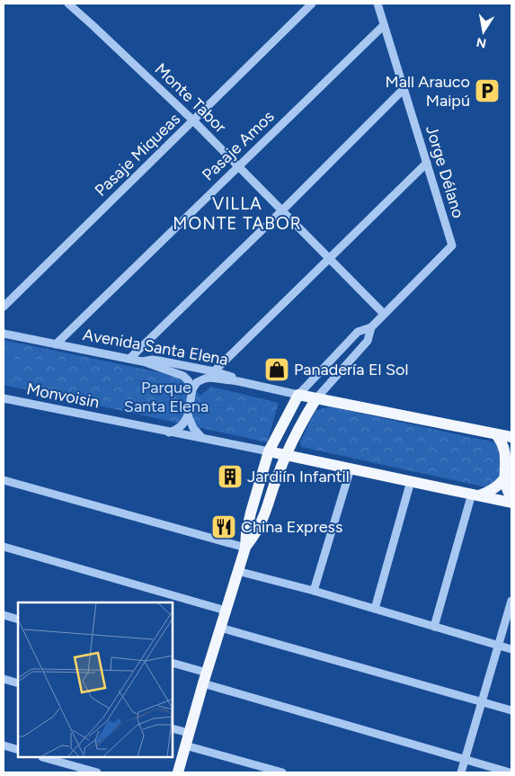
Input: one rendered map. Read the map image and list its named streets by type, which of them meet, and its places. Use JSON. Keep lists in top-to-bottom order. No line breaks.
{"streets":{"main road":["Avenida Santa Elena"],"street":["Monte Tabor","Pasaje Amos","Pasaje Miqueas","Jorge Délano","Monvoisin"]},"crossings":[["Monte Tabor","Pasaje Amos"],["Monte Tabor","Pasaje Miqueas"],["Monte Tabor","Jorge Délano"],["Pasaje Amos","Jorge Délano"],["Pasaje Amos","Avenida Santa Elena"]],"districts":["VILLA MONTE TABOR"],"parks":["Parque Santa Elena"],"places":{"parking":["Mall Arauco Maipú"],"shop":["Panadería El Sol"],"building":["Jardiín Infantil"],"restaurant":["China Express"]},"north":"bottom"}
